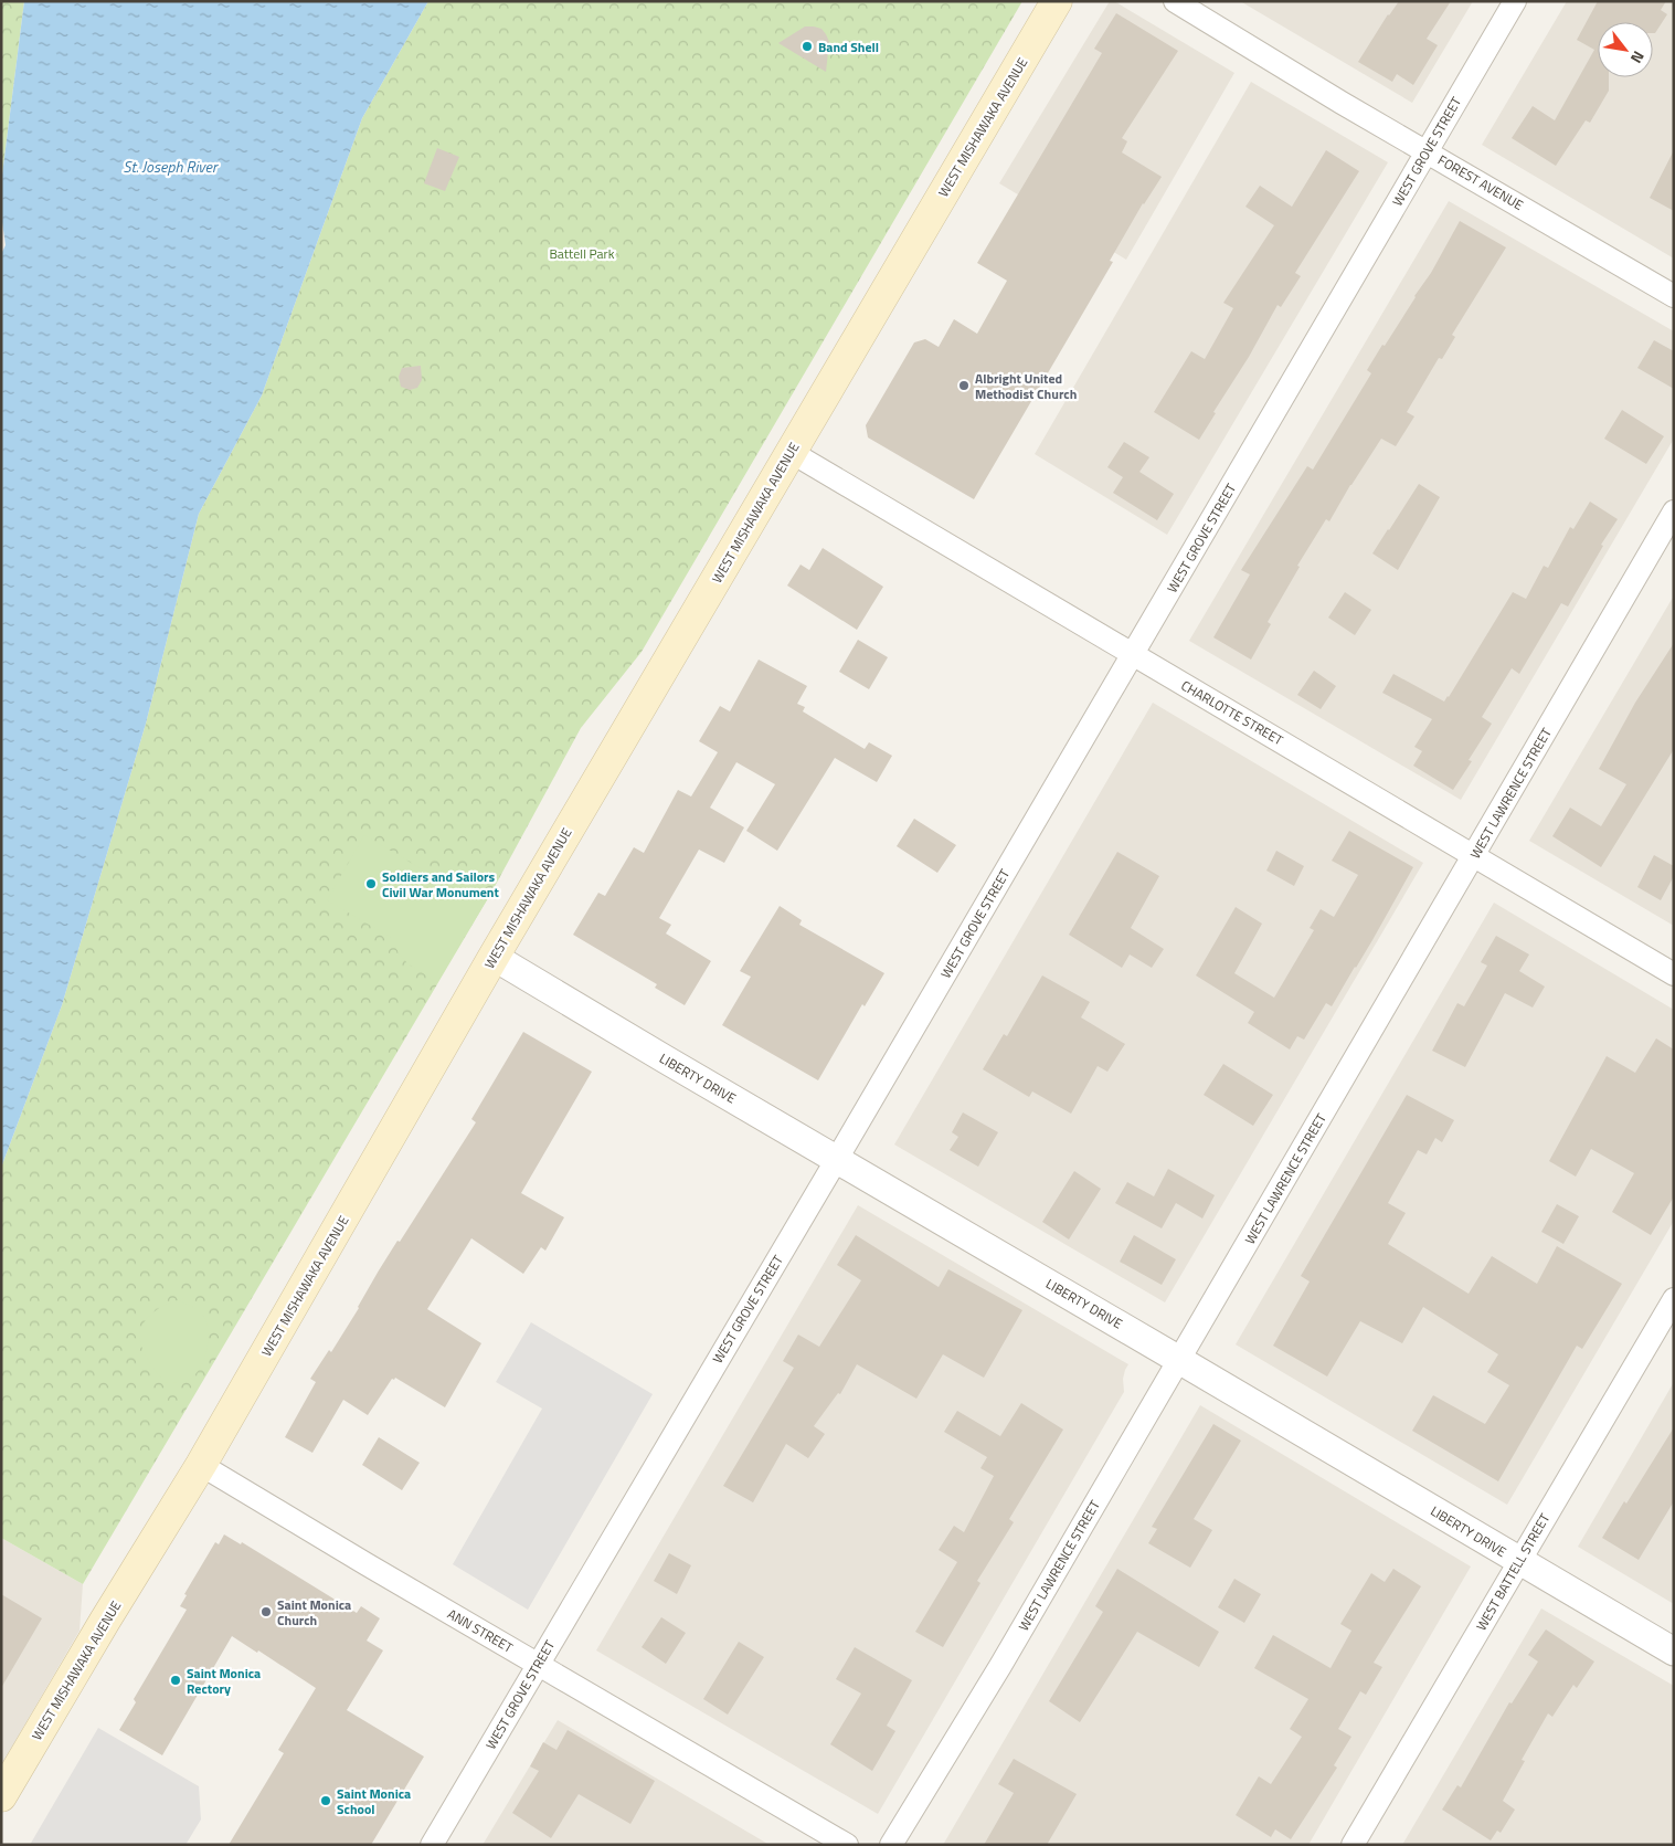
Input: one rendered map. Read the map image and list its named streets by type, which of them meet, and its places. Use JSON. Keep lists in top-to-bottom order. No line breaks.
{"streets":{"main road":["WEST MISHAWAKA AVENUE"],"street":["WEST GROVE STREET","FOREST AVENUE","CHARLOTTE STREET","WEST LAWRENCE STREET","LIBERTY DRIVE","WEST BATTELL STREET","ANN STREET"]},"crossings":[["WEST MISHAWAKA AVENUE","CHARLOTTE STREET"],["WEST MISHAWAKA AVENUE","LIBERTY DRIVE"],["WEST MISHAWAKA AVENUE","ANN STREET"],["WEST GROVE STREET","FOREST AVENUE"],["WEST GROVE STREET","CHARLOTTE STREET"],["WEST GROVE STREET","LIBERTY DRIVE"],["WEST GROVE STREET","ANN STREET"],["CHARLOTTE STREET","WEST LAWRENCE STREET"],["WEST LAWRENCE STREET","LIBERTY DRIVE"],["LIBERTY DRIVE","WEST BATTELL STREET"]],"water":["St. Joseph River"],"parks":["Battell Park"],"places":["Band Shell","Albright United Methodist Church","Soldiers and Sailors Civil War Monument","Saint Monica Church","Saint Monica Rectory","Saint Monica School"],"north":"bottom right"}
